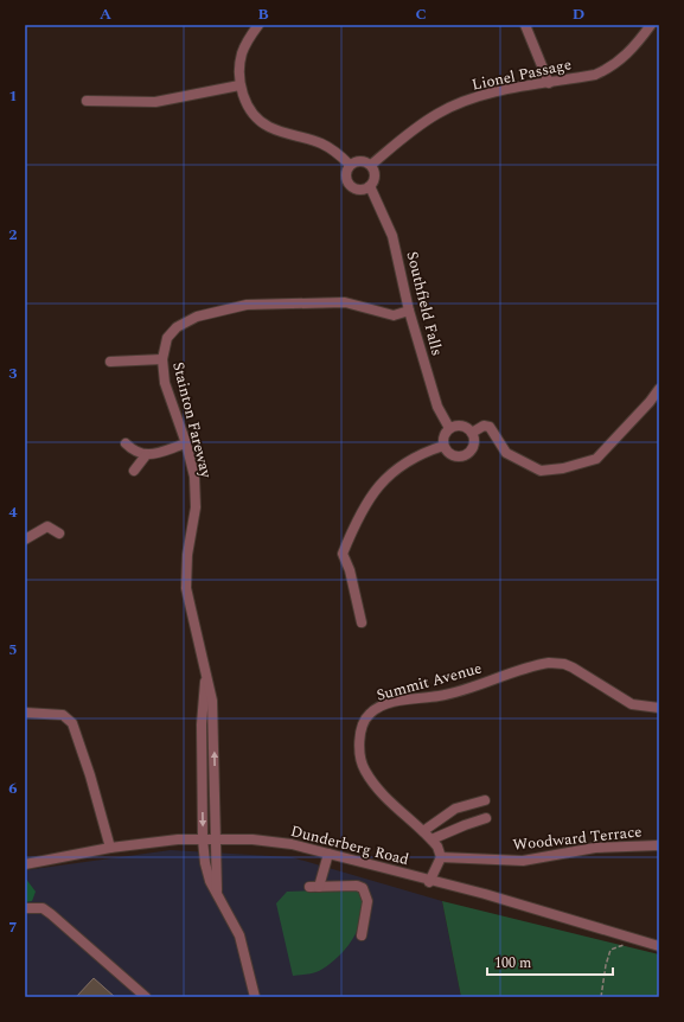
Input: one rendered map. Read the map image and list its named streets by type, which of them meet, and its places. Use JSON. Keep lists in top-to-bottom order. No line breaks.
{"streets":{"street":["Lionel Passage","Southfield Falls","Stainton Fareway","Summit Avenue","Woodward Terrace","Dunderberg Road"]},"crossings":[["Lionel Passage","Southfield Falls"],["Southfield Falls","Stainton Fareway"],["Stainton Fareway","Dunderberg Road"],["Summit Avenue","Woodward Terrace"]],"scale_bar":"100 m","grid":{"columns":["A","B","C","D"],"rows":["1","2","3","4","5","6","7"]}}
